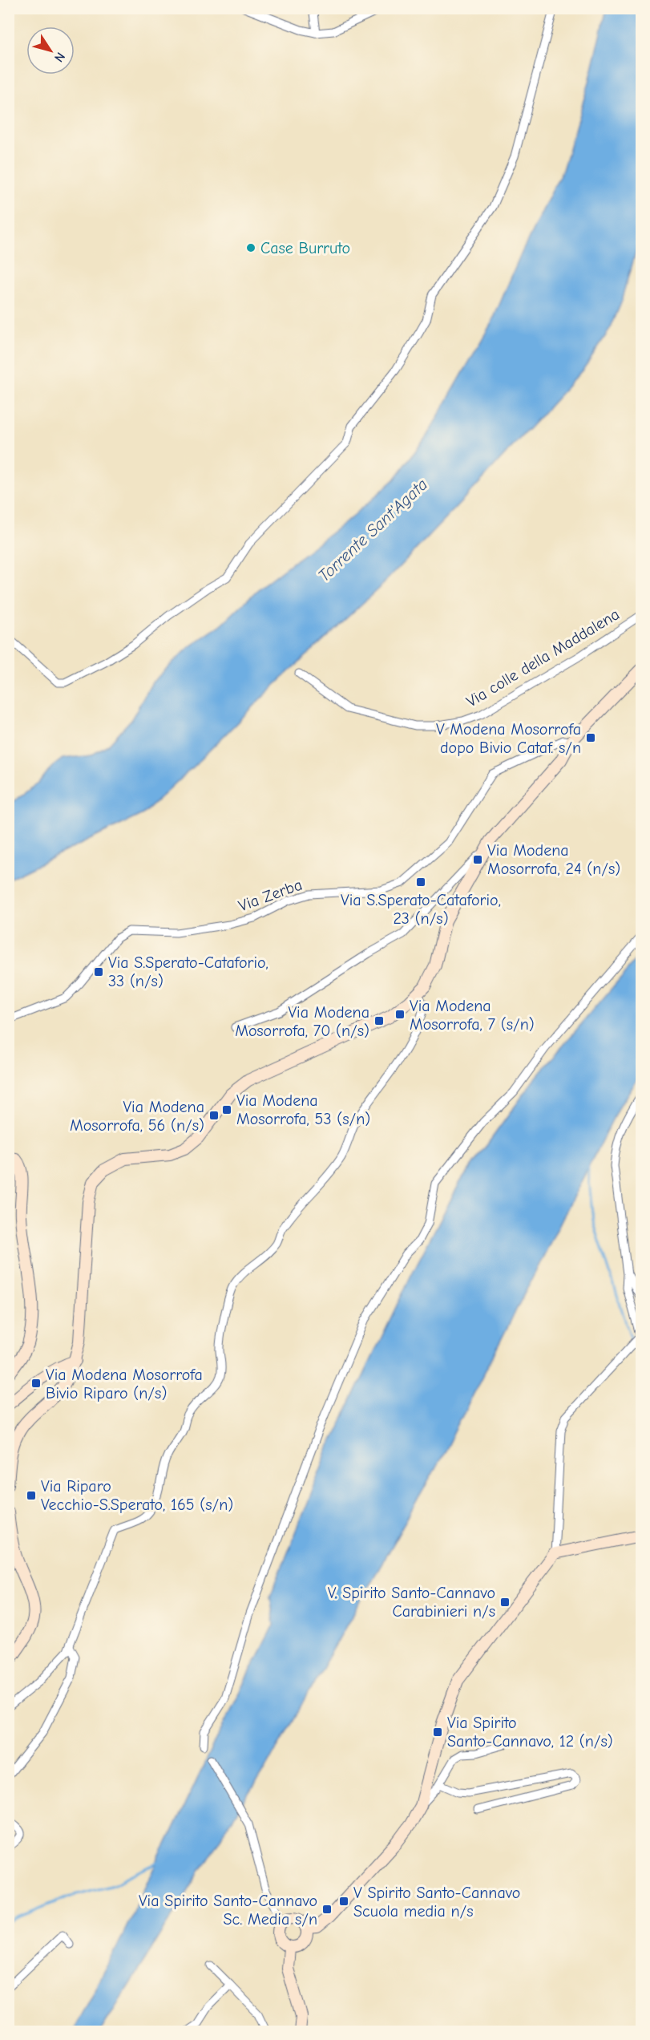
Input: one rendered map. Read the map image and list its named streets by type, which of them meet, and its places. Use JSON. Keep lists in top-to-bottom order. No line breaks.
{"streets":{"street":["Via colle della Maddalena","Via Zerba"]},"water":["Torrente Sant'Agata"],"places":{"other":["Case Burruto"],"transit":["V Modena Mosorrofa dopo Bivio Cataf. s/n","Via Modena Mosorrofa, 24 (n/s)","Via S.Sperato-Cataforio, 23 (n/s)","Via S.Sperato-Cataforio, 33 (n/s)","Via Modena Mosorrofa, 7 (s/n)","Via Modena Mosorrofa, 70 (n/s)","Via Modena Mosorrofa, 53 (s/n)","Via Modena Mosorrofa, 56 (n/s)","Via Modena Mosorrofa Bivio Riparo (n/s)","Via Riparo Vecchio-S.Sperato, 165 (s/n)","V. Spirito Santo-Cannavo Carabinieri n/s","Via Spirito Santo-Cannavo, 12 (n/s)","V Spirito Santo-Cannavo Scuola media n/s","Via Spirito Santo-Cannavo Sc. Media s/n"]},"north":"bottom right"}
